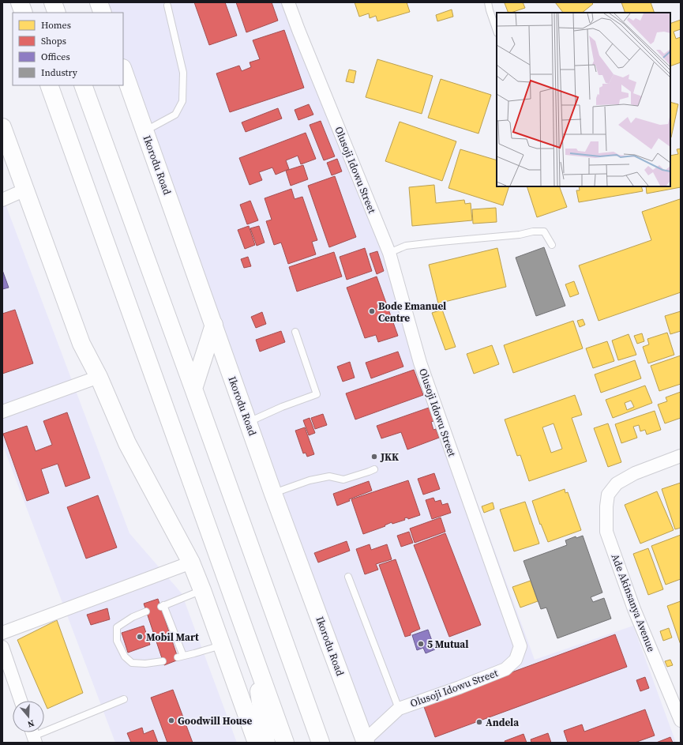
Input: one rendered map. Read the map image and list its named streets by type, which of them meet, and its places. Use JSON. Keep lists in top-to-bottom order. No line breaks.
{"streets":{"main road":["Ikorodu Road"],"street":["Olusoji Idowu Street","Ade Akinsanya Avenue"]},"crossings":[["Ikorodu Road","Olusoji Idowu Street"]],"places":["Bode Emanuel Centre","JKK","Mobil Mart","5 Mutual","Goodwill House","Andela"],"legend":["Homes","Shops","Offices","Industry"],"north":"bottom"}
